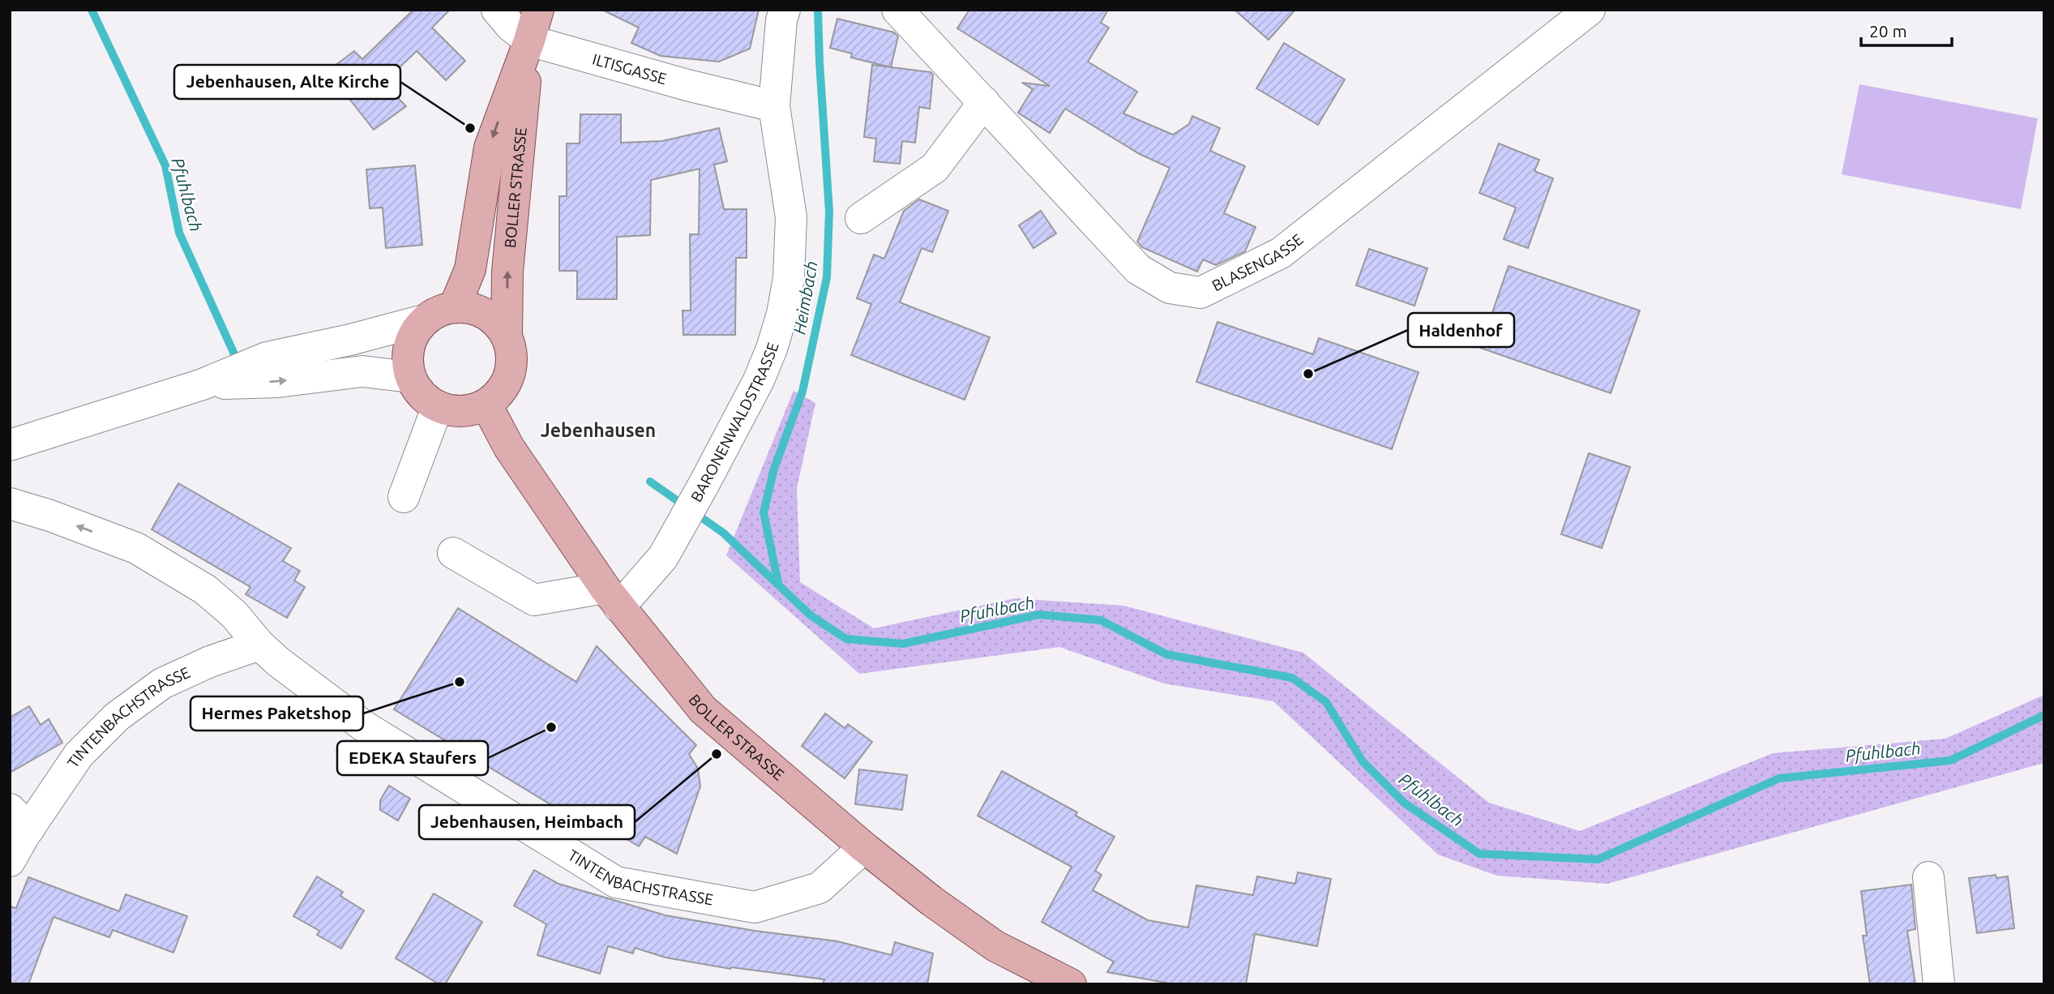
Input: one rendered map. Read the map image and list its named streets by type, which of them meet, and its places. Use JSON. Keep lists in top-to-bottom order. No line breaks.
{"streets":{"main road":["BOLLER STRASSE"],"street":["ILTISGASSE","BLASENGASSE","BARONENWALDSTRASSE","TINTENBACHSTRASSE"]},"crossings":[["ILTISGASSE","BOLLER STRASSE"],["ILTISGASSE","BARONENWALDSTRASSE"],["BOLLER STRASSE","BARONENWALDSTRASSE"],["BOLLER STRASSE","TINTENBACHSTRASSE"]],"districts":["Jebenhausen"],"water":["Pfuhlbach","Heimbach"],"places":["Jebenhausen, Alte Kirche","Haldenhof","Hermes Paketshop","EDEKA Staufers","Jebenhausen, Heimbach"],"scale_bar":"20 m"}
